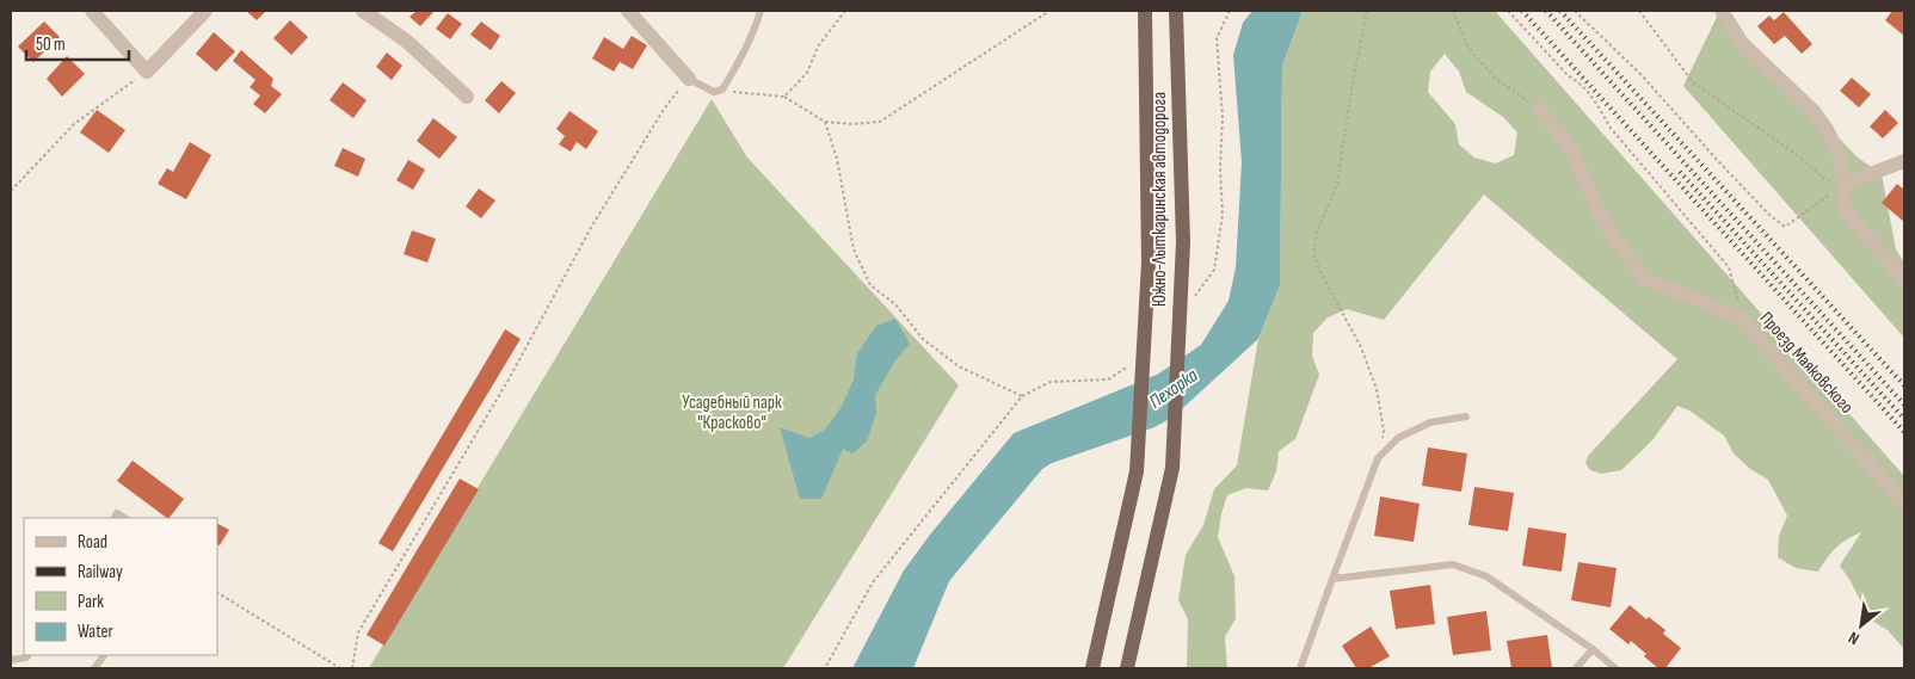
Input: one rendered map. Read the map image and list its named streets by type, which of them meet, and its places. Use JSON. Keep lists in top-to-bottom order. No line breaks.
{"streets":{"main road":["Южно-Лыткаринская автодорога"],"street":["Проезд Маяковского"]},"water":["Пехорка"],"parks":["Усадебный парк \"Красково\""],"legend":["Road","Railway","Park","Water"],"scale_bar":"50 m","north":"bottom left"}
